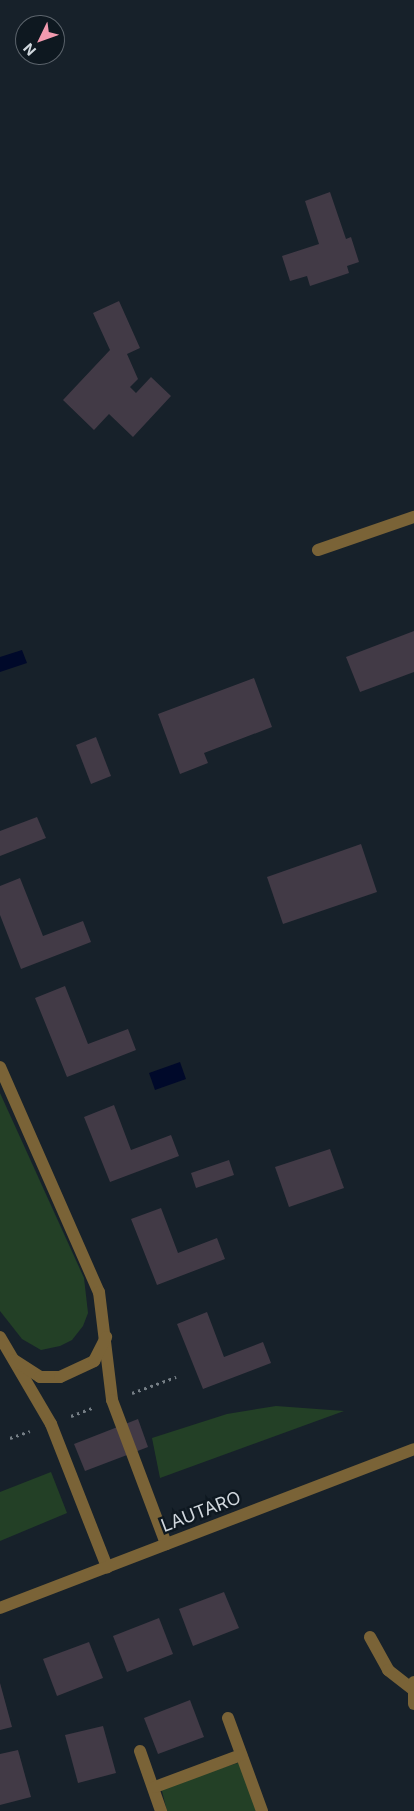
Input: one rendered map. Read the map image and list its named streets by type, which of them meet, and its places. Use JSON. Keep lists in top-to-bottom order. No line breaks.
{"streets":{"street":["LAUTARO"]},"north":"bottom left"}
